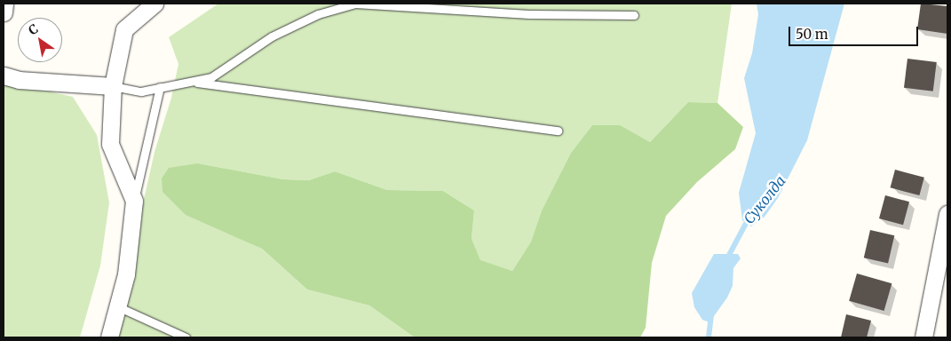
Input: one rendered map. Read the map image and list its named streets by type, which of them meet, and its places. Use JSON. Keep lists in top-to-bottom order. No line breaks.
{"water":["Суколда"],"scale_bar":"50 m","north":"top left"}
